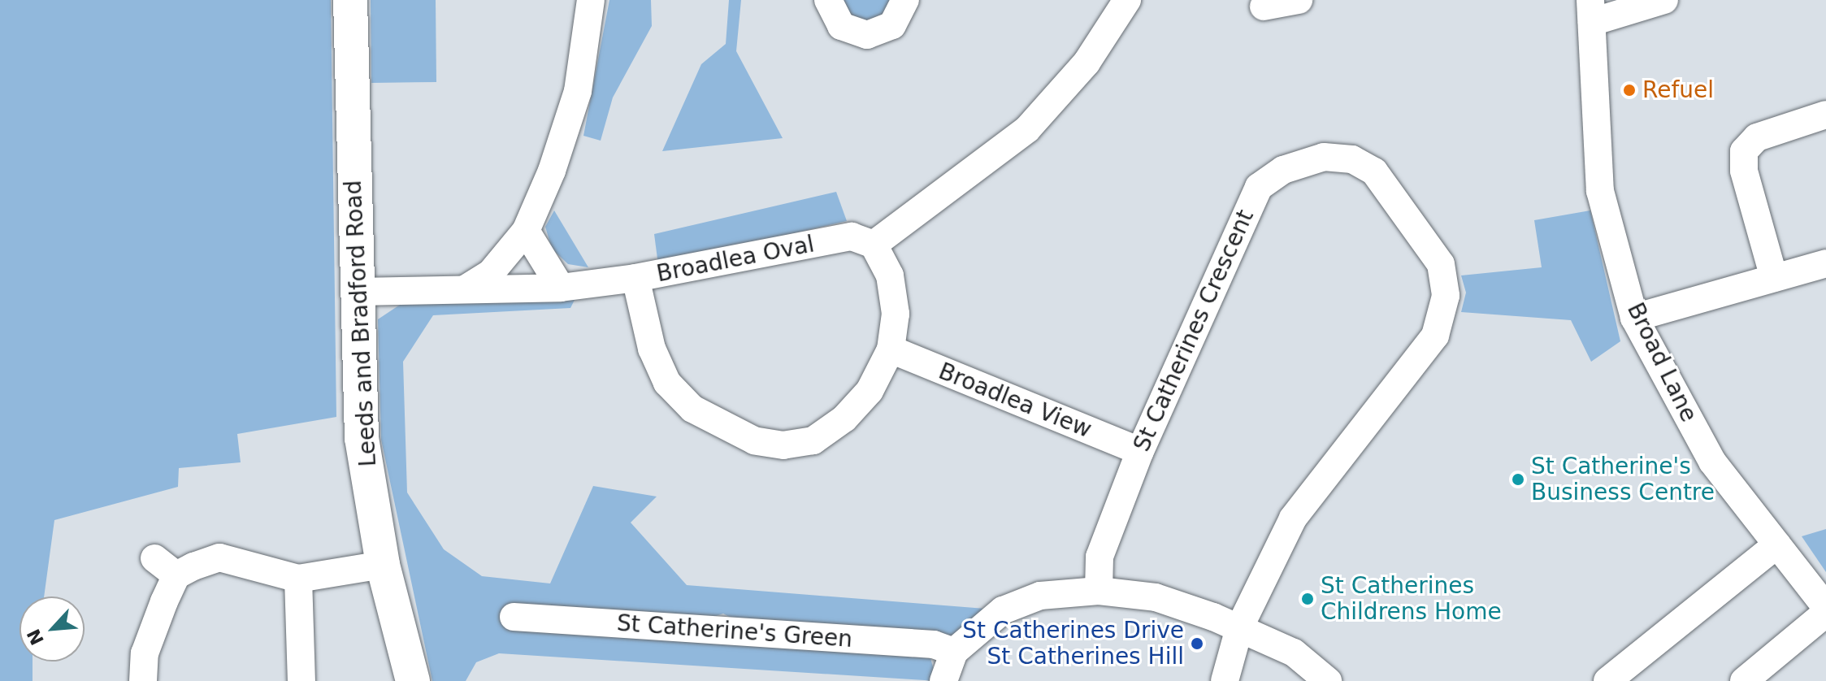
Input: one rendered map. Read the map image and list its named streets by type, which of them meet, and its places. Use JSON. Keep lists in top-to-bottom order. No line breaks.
{"streets":{"main road":["Leeds and Bradford Road"],"street":["Broadlea Oval","St Catherines Crescent","Broad Lane","Broadlea View","St Catherine's Green"]},"crossings":[["Broadlea Oval","Broadlea View"],["St Catherines Crescent","Broadlea View"]],"places":["Refuel","St Catherine's Business Centre","St Catherines Childrens Home","St Catherines Drive St Catherines Hill"],"north":"bottom left"}
